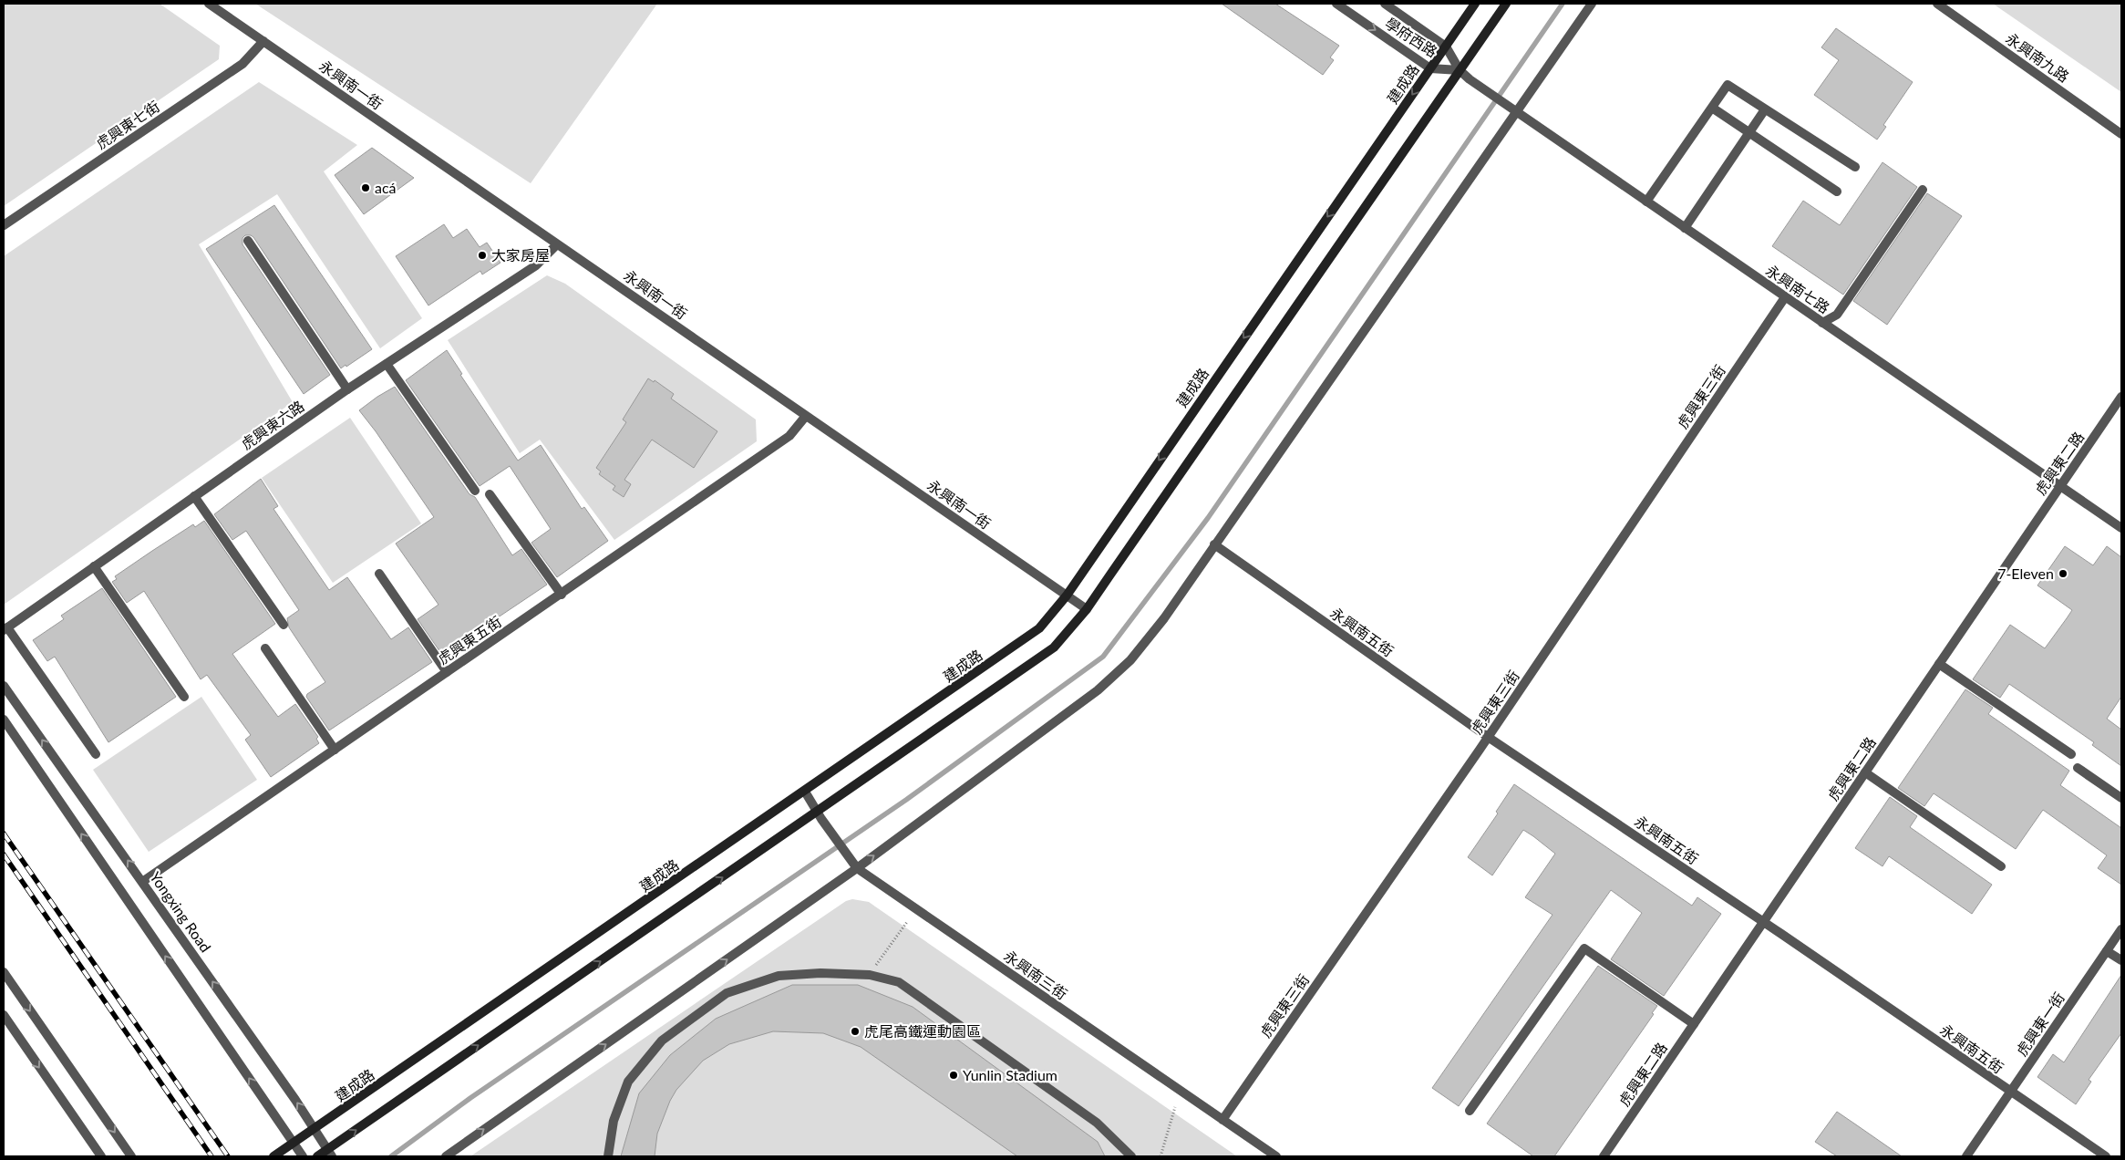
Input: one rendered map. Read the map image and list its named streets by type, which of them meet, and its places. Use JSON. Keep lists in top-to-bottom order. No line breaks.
{"streets":{"street":["學府西路","永興南九路","建成路","永興南一街","虎興東七街","永興南七路","虎興東三街","虎興東六路","虎興東二路","永興南五街","虎興東五街","Yongxing Road","永興南三街","虎興東一街"]},"crossings":[["學府西路","建成路"],["學府西路","永興南七路"],["建成路","永興南一街"],["建成路","Yongxing Road"],["建成路","永興南三街"],["永興南一街","虎興東七街"],["永興南一街","虎興東六路"],["永興南一街","虎興東五街"],["永興南七路","虎興東三街"],["永興南七路","虎興東二路"],["虎興東三街","永興南五街"],["虎興東三街","永興南三街"],["虎興東二路","永興南五街"],["永興南五街","虎興東一街"],["虎興東五街","Yongxing Road"]],"places":["acá","大家房屋","7-Eleven","虎尾高鐵運動園區","Yunlin Stadium"]}
